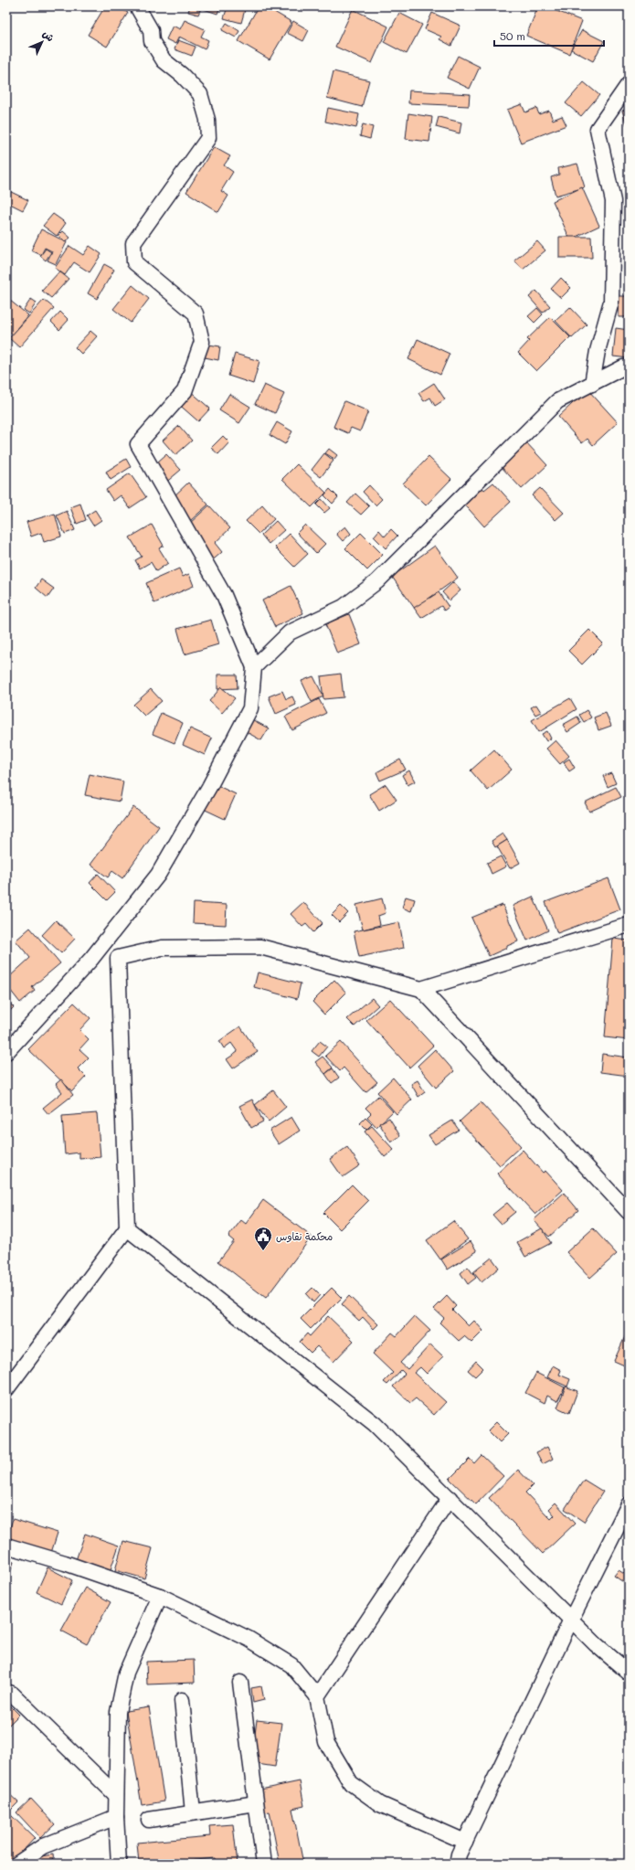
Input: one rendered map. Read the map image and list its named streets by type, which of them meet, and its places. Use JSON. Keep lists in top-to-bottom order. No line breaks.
{"places":{"public building":["محكمة نقاوس"]},"scale_bar":"50 m","north":"top right"}
